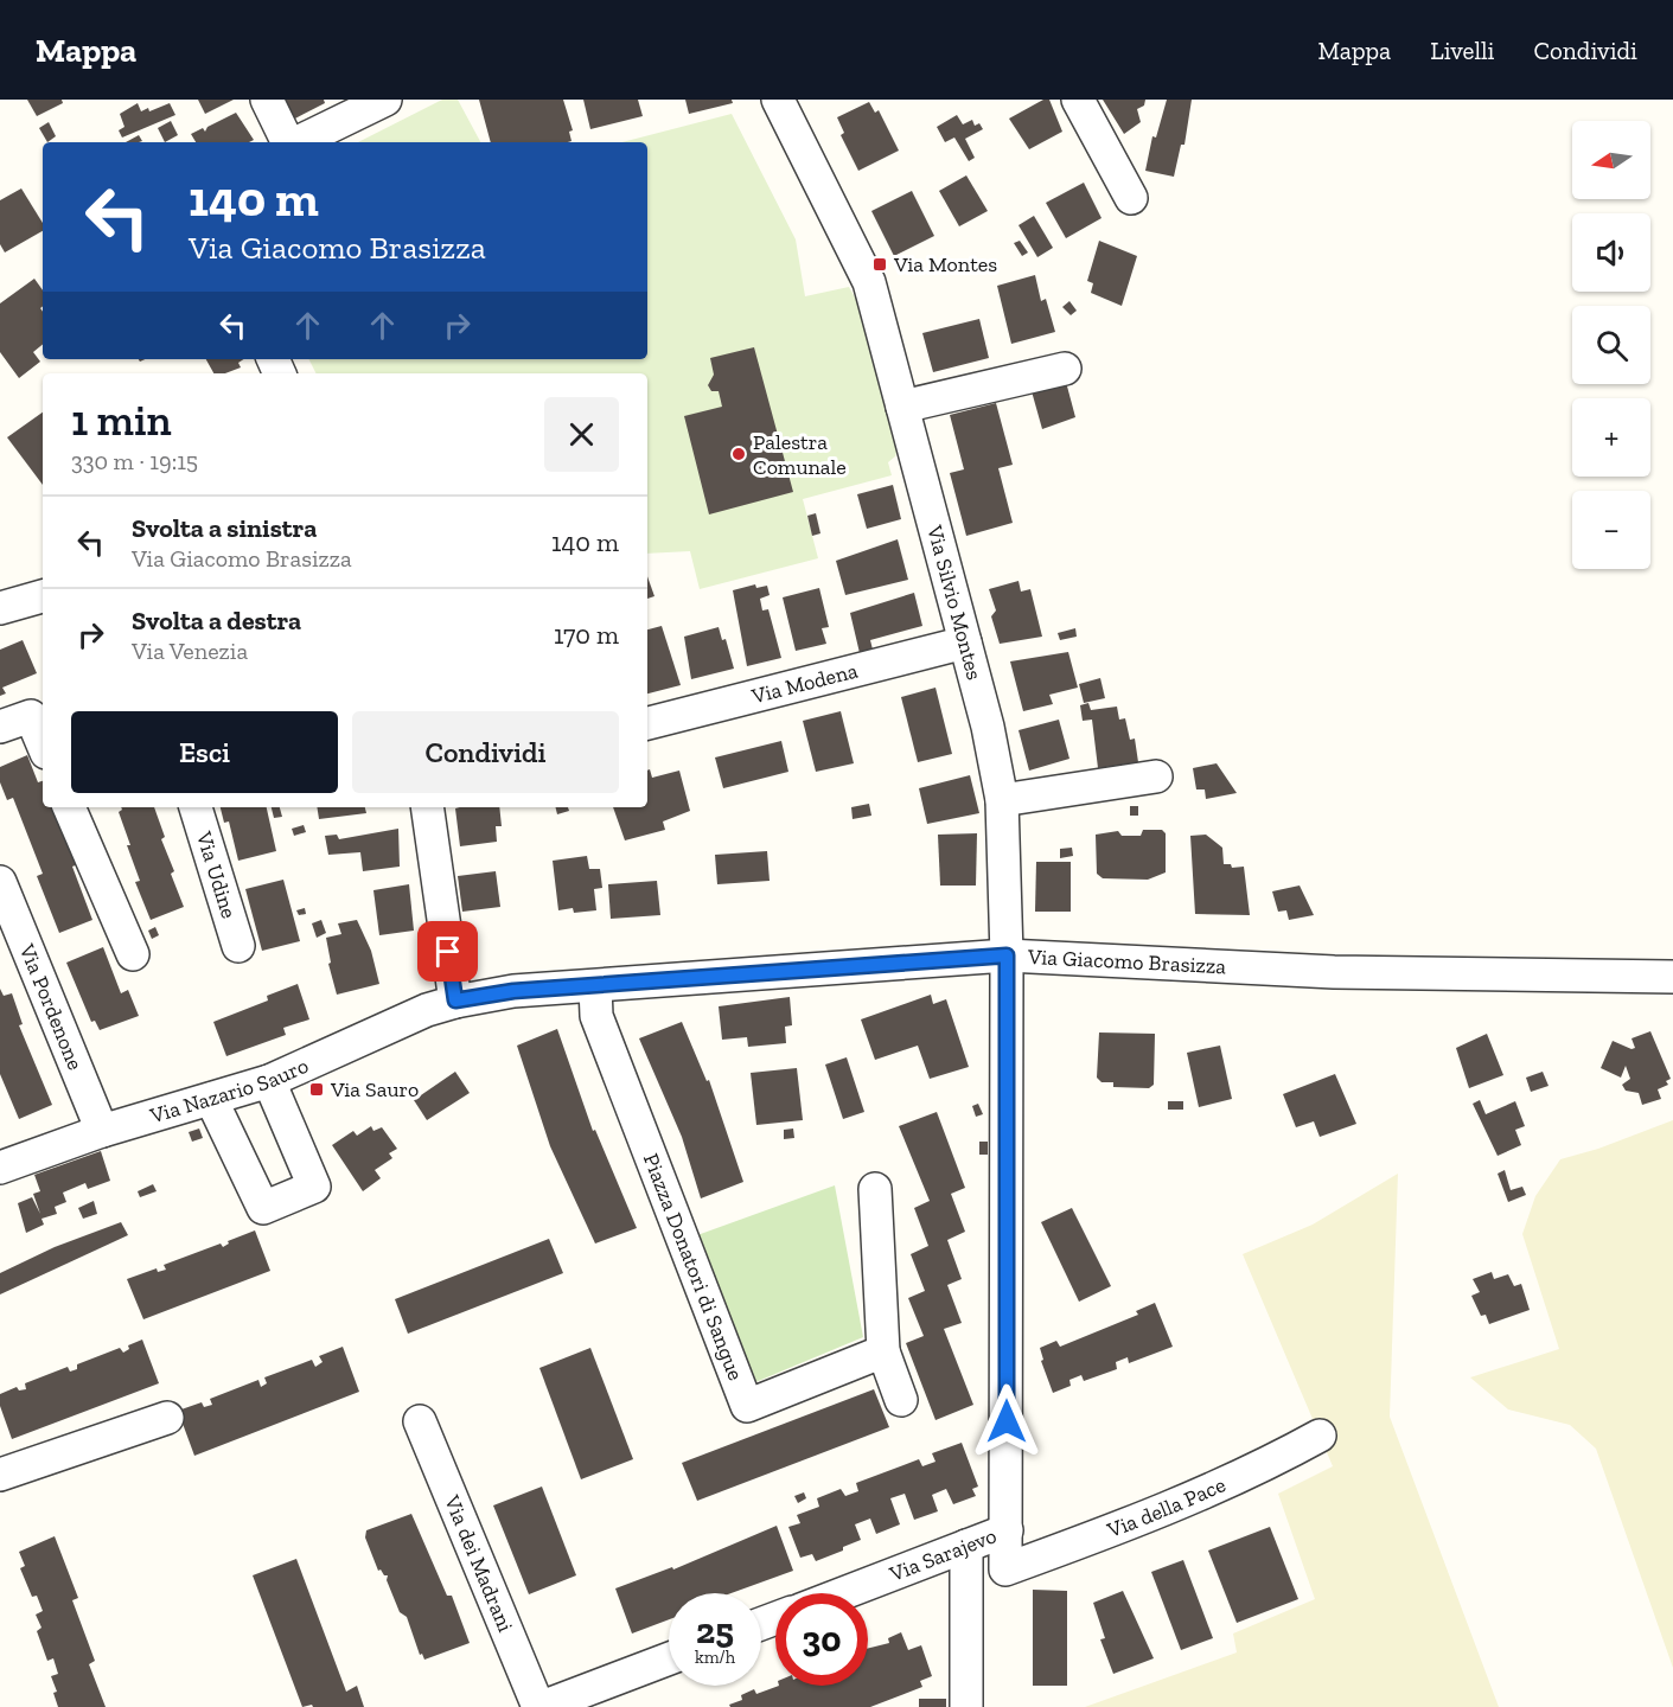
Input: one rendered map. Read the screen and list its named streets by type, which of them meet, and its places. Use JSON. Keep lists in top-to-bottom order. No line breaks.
{"streets":{"street":["Via Silvio Montes","Via Modena","Via Udine","Via Giacomo Brasizza","Via Pordenone","Via Nazario Sauro","Piazza Donatori di Sangue","Via della Pace","Via Sarajevo","Via dei Madrani"]},"crossings":[["Via Silvio Montes","Via Modena"],["Via Silvio Montes","Via Giacomo Brasizza"],["Via Silvio Montes","Via della Pace"],["Via Silvio Montes","Via Sarajevo"],["Via Giacomo Brasizza","Via Nazario Sauro"],["Via Giacomo Brasizza","Piazza Donatori di Sangue"],["Via Pordenone","Via Nazario Sauro"]],"places":{"transit":["Via Montes","Via Sauro"],"other":["Palestra Comunale"]},"north":"left","page":{"header":"Mappa","nav":["Mappa","Livelli","Condividi"],"map_buttons":["+","−"],"turn":["140 m","Via Giacomo Brasizza"],"heading":["1 min","330 m · 19:15"],"list":[{"name":"Svolta a sinistra","note":"Via Giacomo Brasizza","value":"140 m"},{"name":"Svolta a destra","note":"Via Venezia","value":"170 m"}],"buttons":["Esci","Condividi"],"speed":"25 km/h","limit":"30"}}
